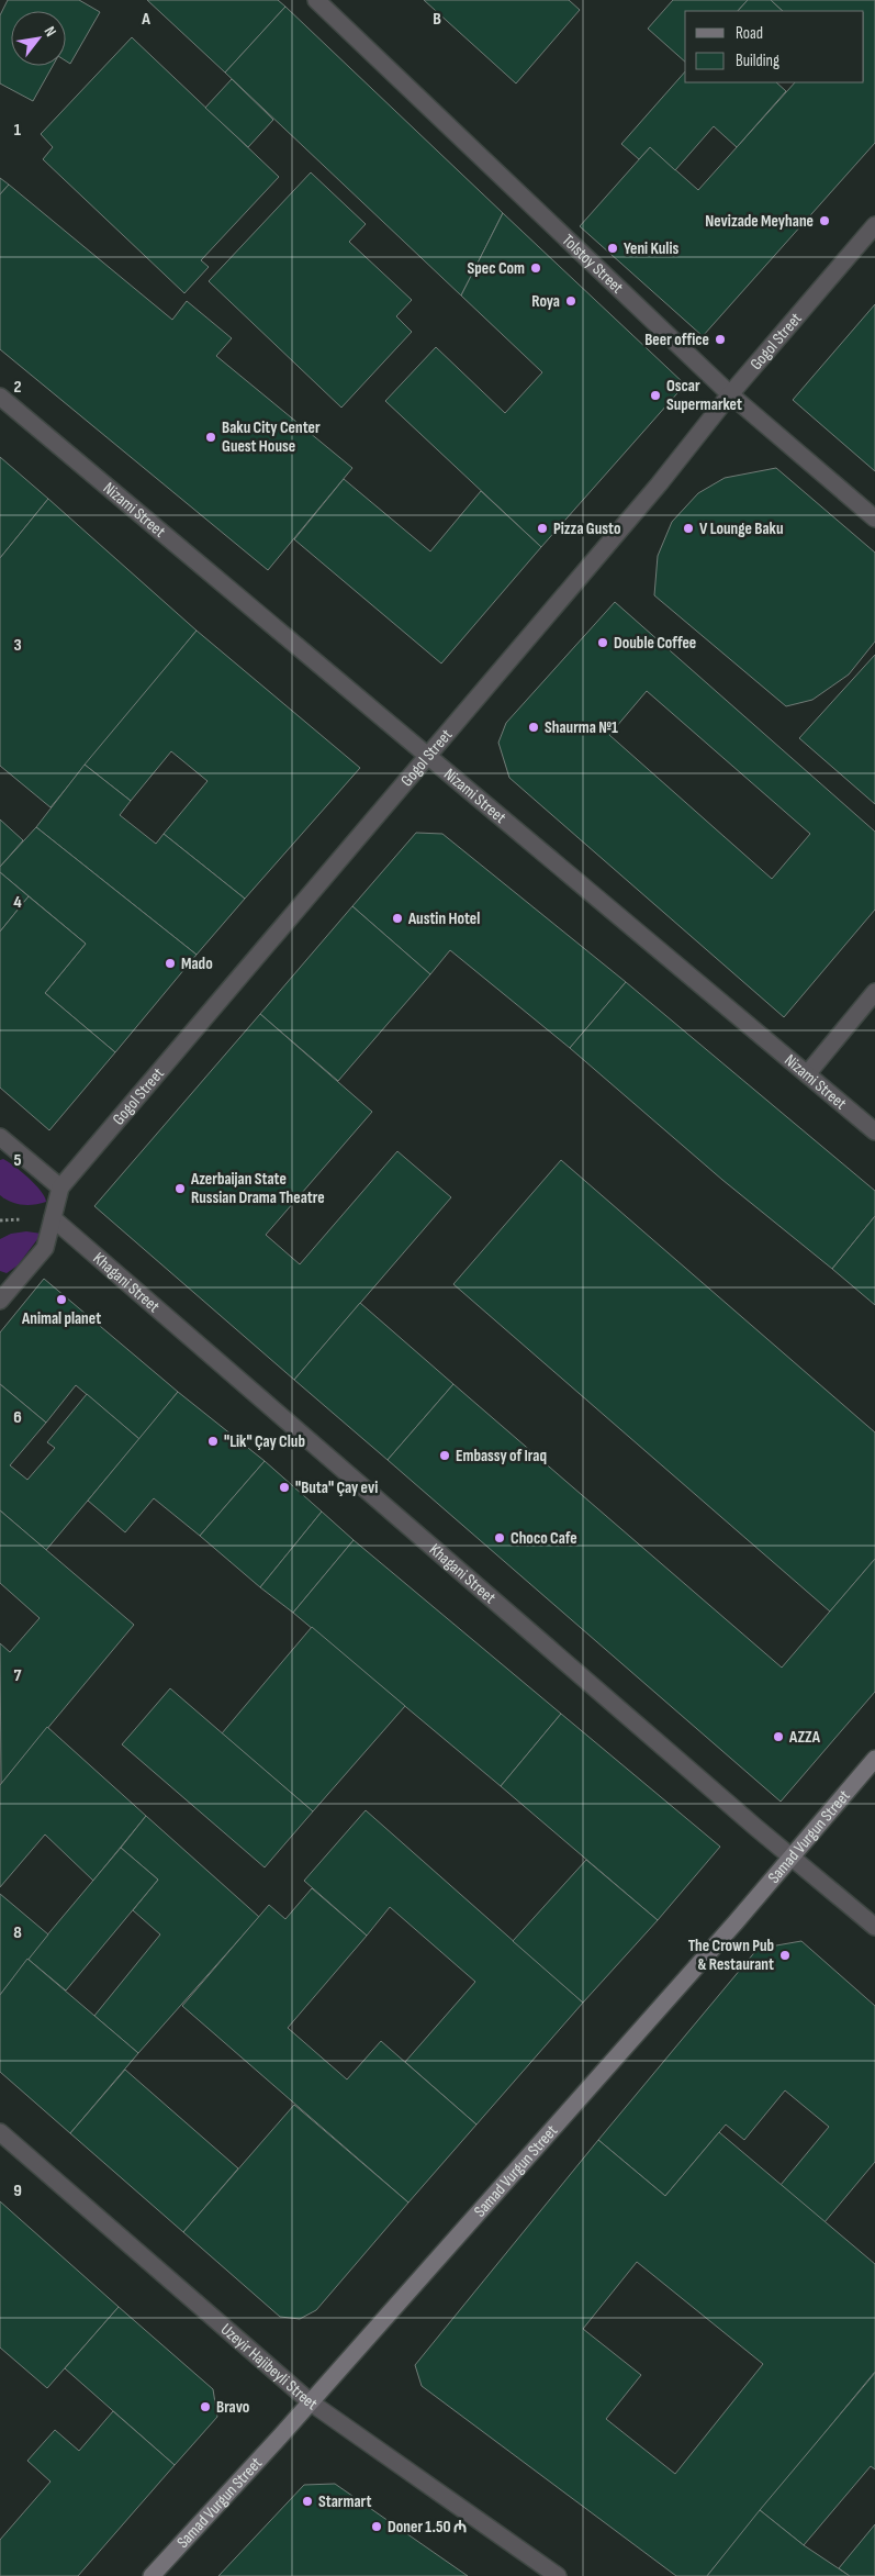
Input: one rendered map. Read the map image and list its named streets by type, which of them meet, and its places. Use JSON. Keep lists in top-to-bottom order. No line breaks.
{"streets":{"main road":["Samad Vurgun Street"],"street":["Tolstoy Street","Gogol Street","Nizami Street","Khagani Street","Uzeyir Hajibeyli Street"]},"crossings":[["Tolstoy Street","Gogol Street"],["Gogol Street","Nizami Street"],["Gogol Street","Khagani Street"],["Khagani Street","Samad Vurgun Street"],["Samad Vurgun Street","Uzeyir Hajibeyli Street"]],"places":["Nevizade Meyhane","Yeni Kulis","Spec Com","Roya","Beer office","Oscar Supermarket","Baku City Center Guest House","Pizza Gusto","V Lounge Baku","Double Coffee","Shaurma №1","Austin Hotel","Mado","Azerbaijan State Russian Drama Theatre","Animal planet","\"Lik\" Çay Club","Embassy of Iraq","\"Buta\" Çay evi","Choco Cafe","AZZA","The Crown Pub & Restaurant","Bravo","Starmart","Doner 1.50 ₼"],"legend":["Road","Building"],"north":"top right","grid":{"columns":["A","B"],"rows":["1","2","3","4","5","6","7","8","9"]}}
